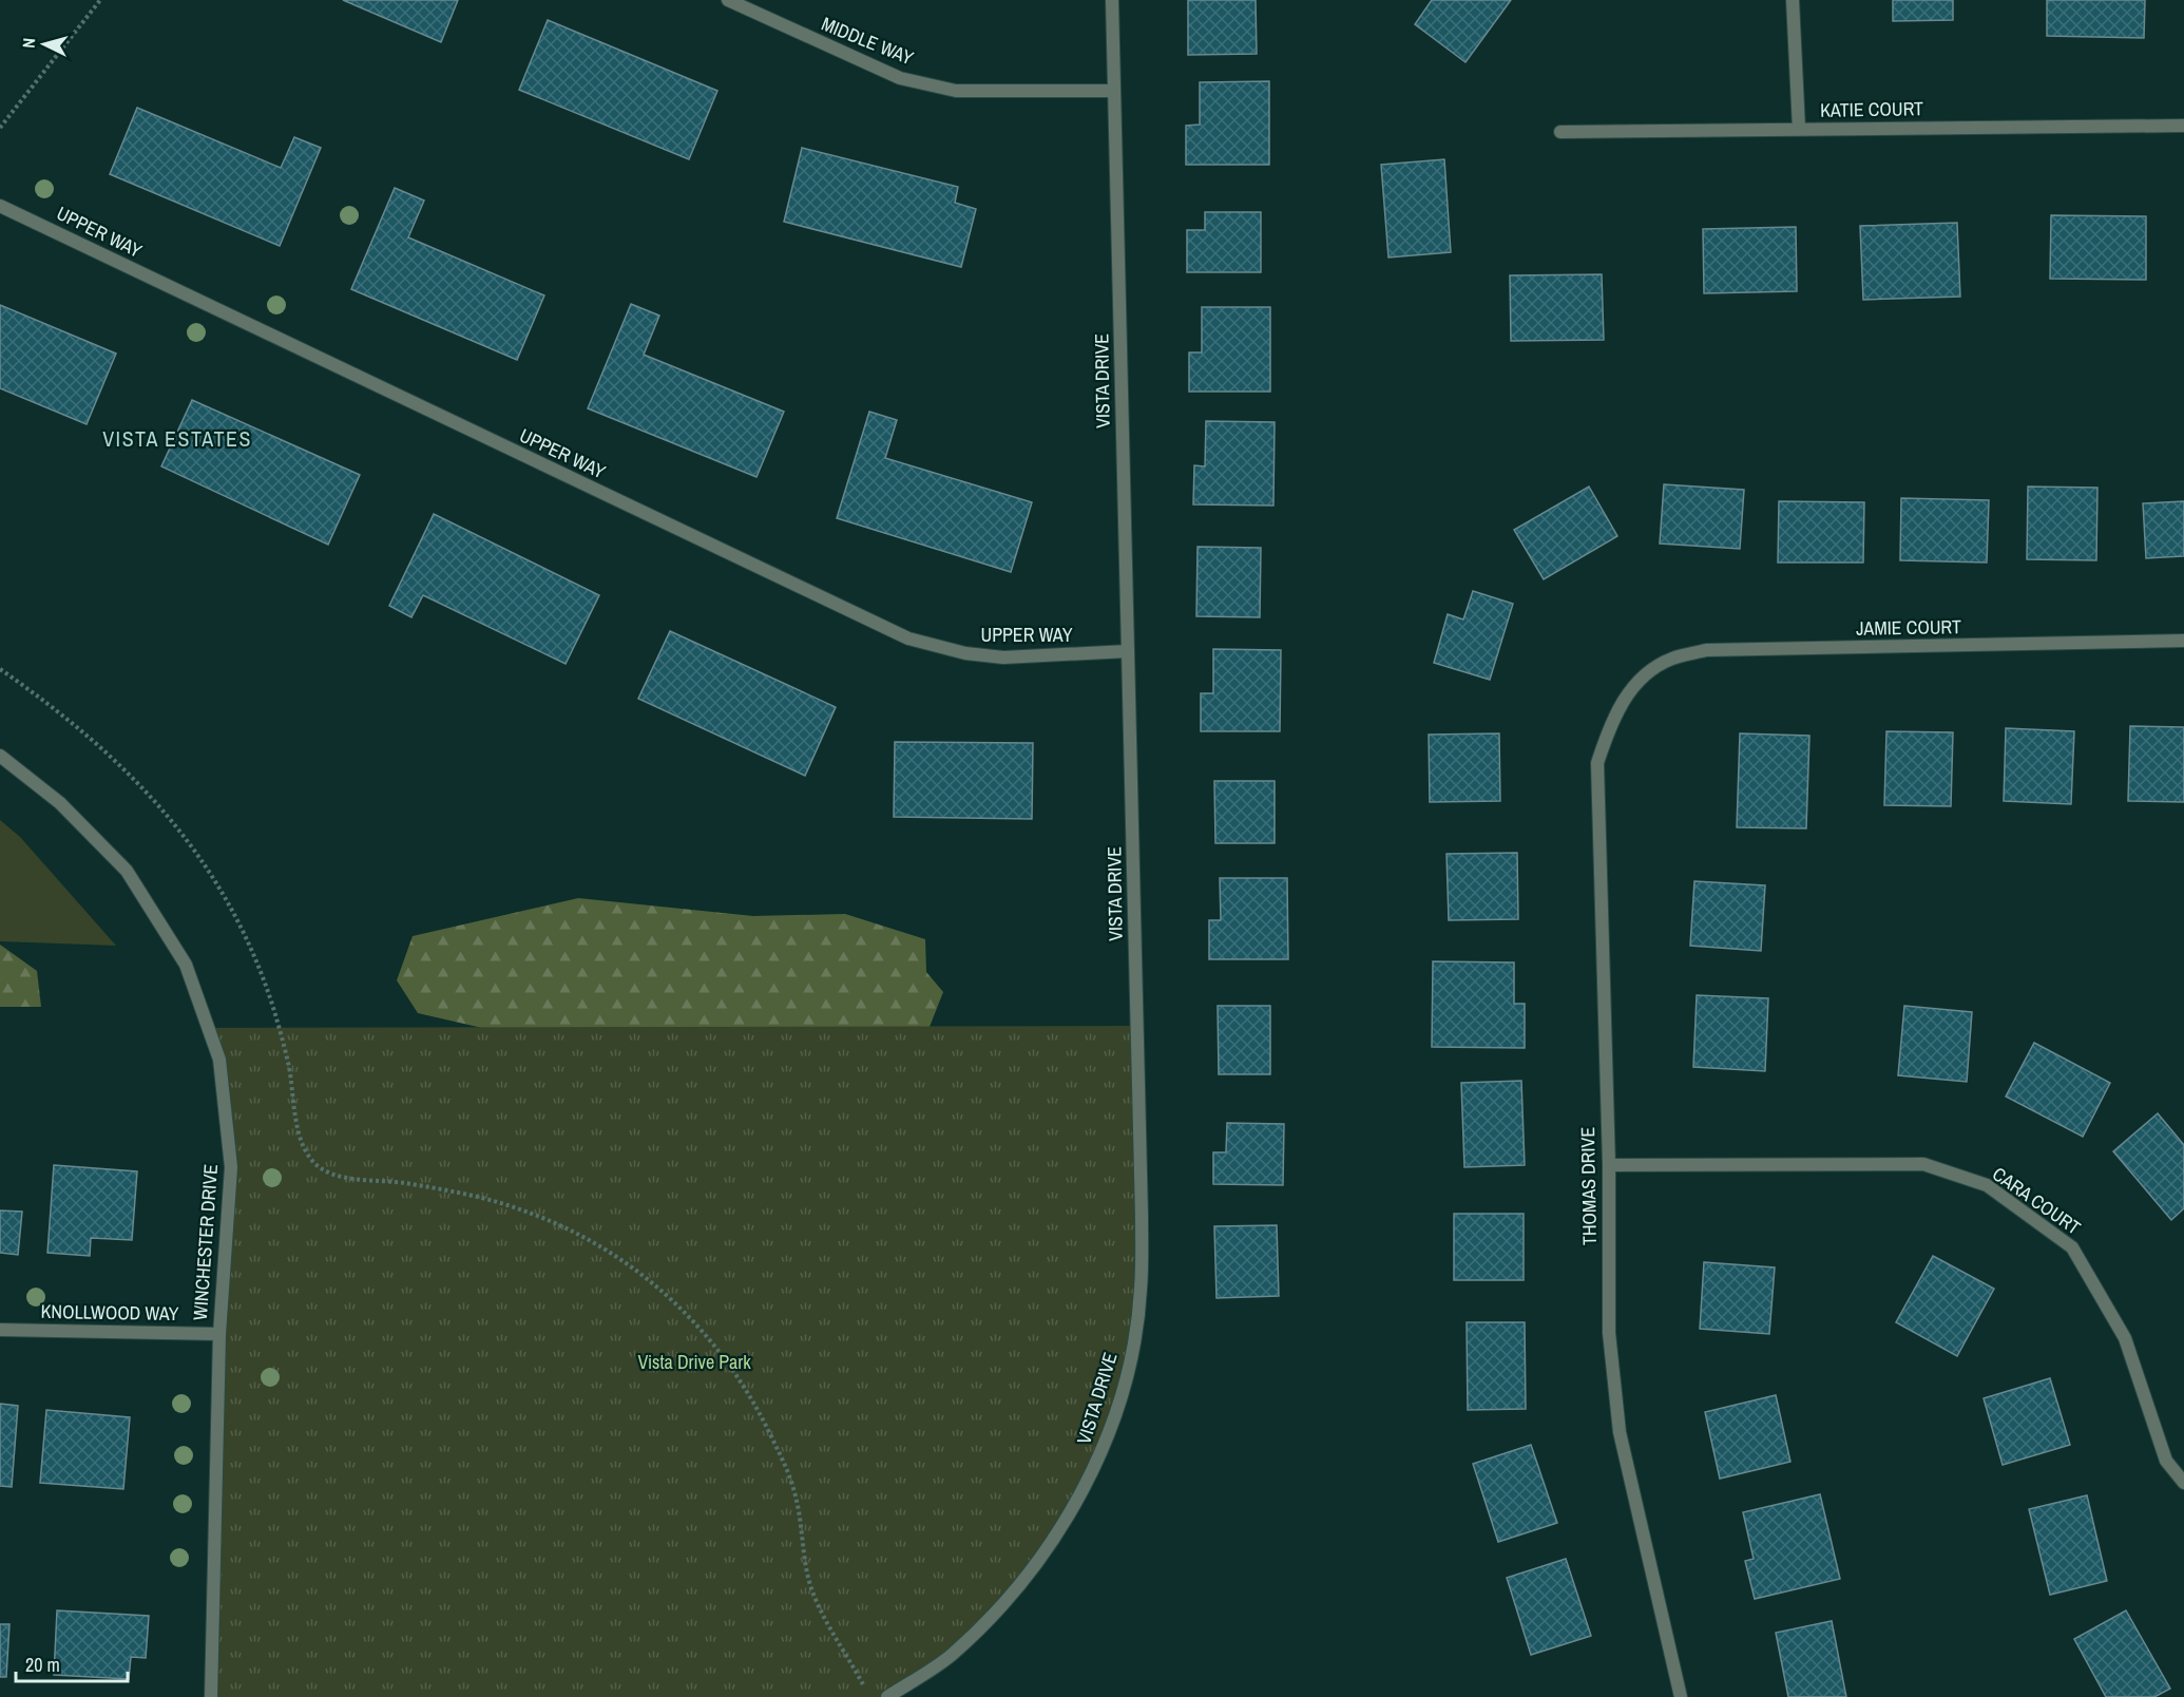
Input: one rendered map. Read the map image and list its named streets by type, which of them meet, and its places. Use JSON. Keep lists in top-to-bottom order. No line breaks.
{"streets":{"street":["MIDDLE WAY","KATIE COURT","UPPER WAY","VISTA DRIVE","JAMIE COURT","THOMAS DRIVE","CARA COURT","WINCHESTER DRIVE","KNOLLWOOD WAY"]},"crossings":[["MIDDLE WAY","VISTA DRIVE"],["UPPER WAY","VISTA DRIVE"],["JAMIE COURT","THOMAS DRIVE"],["THOMAS DRIVE","CARA COURT"],["WINCHESTER DRIVE","KNOLLWOOD WAY"]],"districts":["VISTA ESTATES"],"parks":["Vista Drive Park"],"scale_bar":"20 m","north":"left"}
